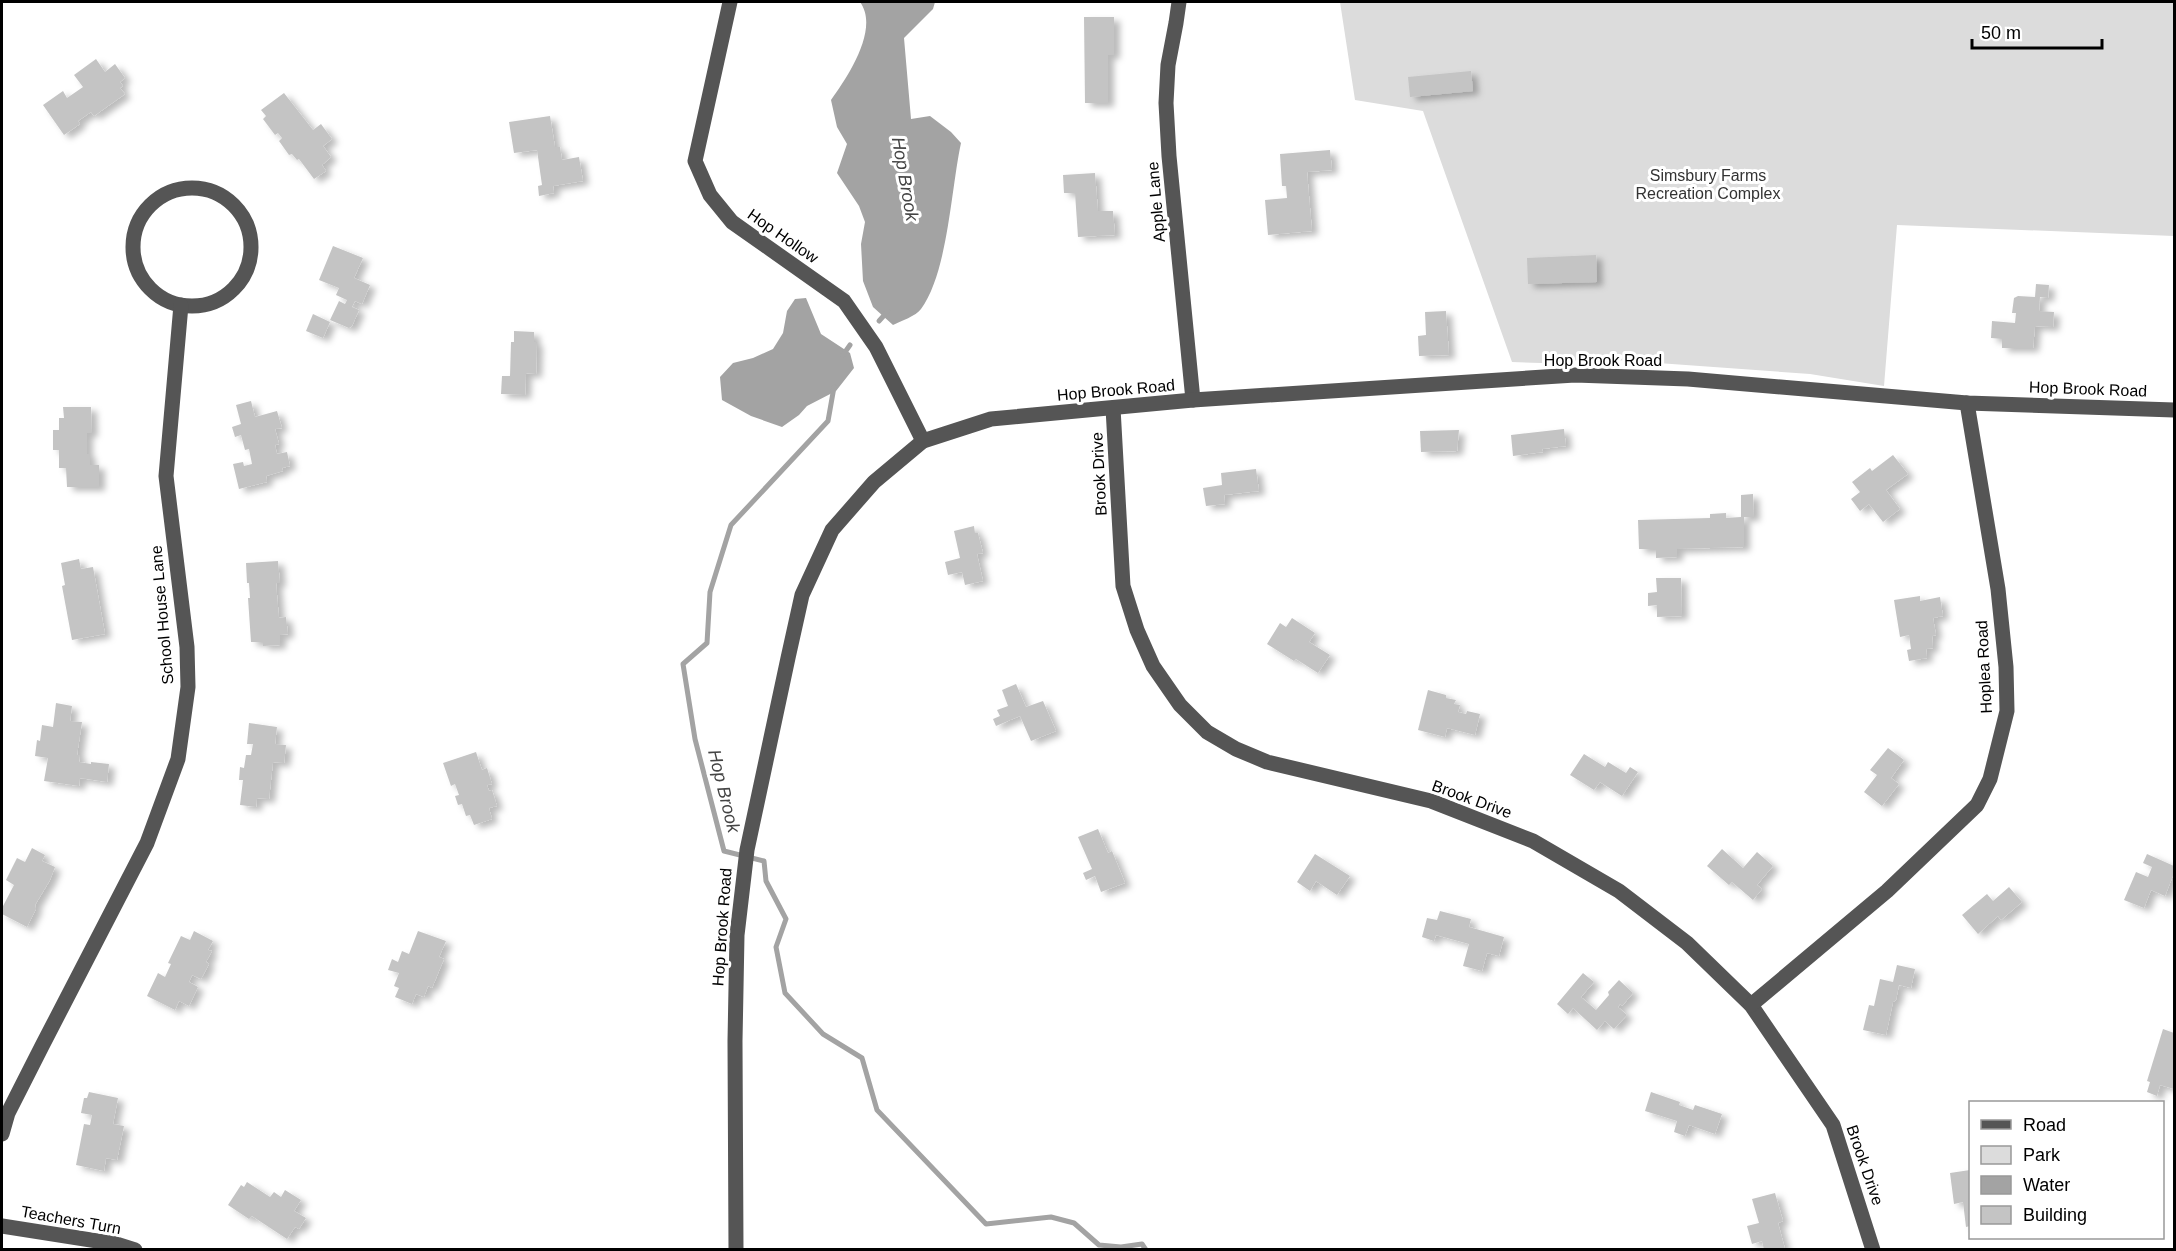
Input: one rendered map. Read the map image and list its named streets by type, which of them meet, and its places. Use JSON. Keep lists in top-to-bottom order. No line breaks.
{"streets":{"street":["Apple Lane","Hop Hollow","Hop Brook Road","Brook Drive","School House Lane","Hoplea Road","Teachers Turn"]},"crossings":[["Apple Lane","Hop Brook Road"],["Hop Hollow","Hop Brook Road"],["Hop Brook Road","Brook Drive"],["Hop Brook Road","Hoplea Road"],["Brook Drive","Hoplea Road"]],"water":["Hop Brook"],"parks":["Simsbury Farms Recreation Complex"],"legend":["Road","Park","Water","Building"],"scale_bar":"50 m"}
